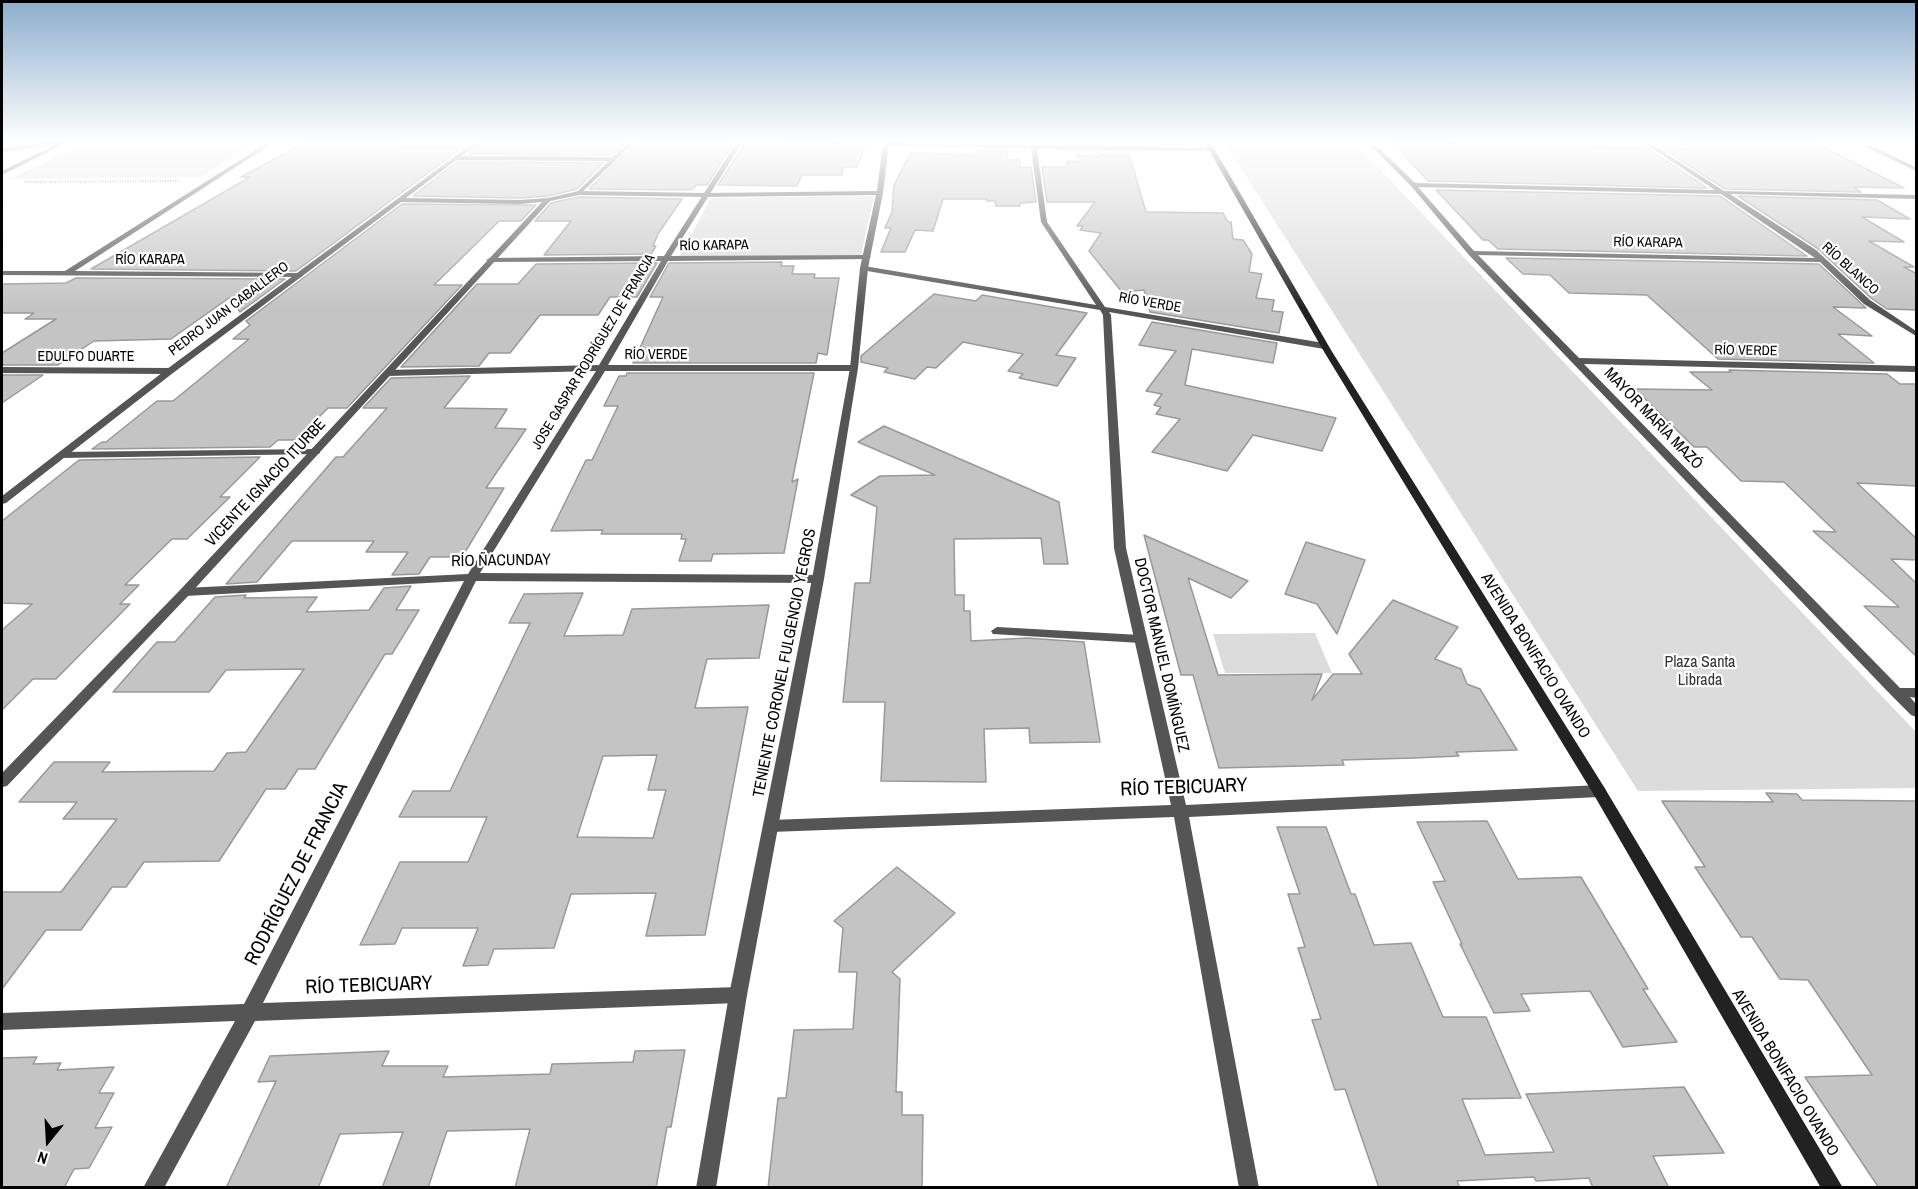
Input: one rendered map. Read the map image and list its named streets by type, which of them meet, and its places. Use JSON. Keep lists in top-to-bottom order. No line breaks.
{"streets":{"main road":["AVENIDA BONIFACIO OVANDO"],"street":["RÍO KARAPA","RÍO BLANCO","RÍO VERDE","PEDRO JUAN CABALLERO","JOSE GASPAR RODRÍGUEZ DE FRANCIA","EDULFO DUARTE","MAYOR MARÍA MAZÓ","VICENTE IGNACIO ITURBE","RÍO ÑACUNDAY","DOCTOR MANUEL DOMÍNGUEZ","TENIENTE CORONEL FULGENCIO YEGROS","RÍO TEBICUARY","RODRÍGUEZ DE FRANCIA"]},"crossings":[["RÍO KARAPA","RÍO BLANCO"],["RÍO KARAPA","RÍO VERDE"],["RÍO KARAPA","PEDRO JUAN CABALLERO"],["RÍO KARAPA","JOSE GASPAR RODRÍGUEZ DE FRANCIA"],["RÍO KARAPA","MAYOR MARÍA MAZÓ"],["RÍO KARAPA","VICENTE IGNACIO ITURBE"],["RÍO KARAPA","TENIENTE CORONEL FULGENCIO YEGROS"],["RÍO VERDE","JOSE GASPAR RODRÍGUEZ DE FRANCIA"],["RÍO VERDE","MAYOR MARÍA MAZÓ"],["RÍO VERDE","VICENTE IGNACIO ITURBE"],["RÍO VERDE","DOCTOR MANUEL DOMÍNGUEZ"],["RÍO VERDE","AVENIDA BONIFACIO OVANDO"],["RÍO VERDE","TENIENTE CORONEL FULGENCIO YEGROS"],["PEDRO JUAN CABALLERO","EDULFO DUARTE"],["JOSE GASPAR RODRÍGUEZ DE FRANCIA","RÍO ÑACUNDAY"],["JOSE GASPAR RODRÍGUEZ DE FRANCIA","RODRÍGUEZ DE FRANCIA"],["VICENTE IGNACIO ITURBE","RÍO ÑACUNDAY"],["RÍO ÑACUNDAY","TENIENTE CORONEL FULGENCIO YEGROS"],["RÍO ÑACUNDAY","RODRÍGUEZ DE FRANCIA"],["DOCTOR MANUEL DOMÍNGUEZ","RÍO TEBICUARY"],["AVENIDA BONIFACIO OVANDO","RÍO TEBICUARY"],["TENIENTE CORONEL FULGENCIO YEGROS","RÍO TEBICUARY"],["RÍO TEBICUARY","RODRÍGUEZ DE FRANCIA"]],"parks":["Plaza Santa Librada"],"north":"bottom"}
